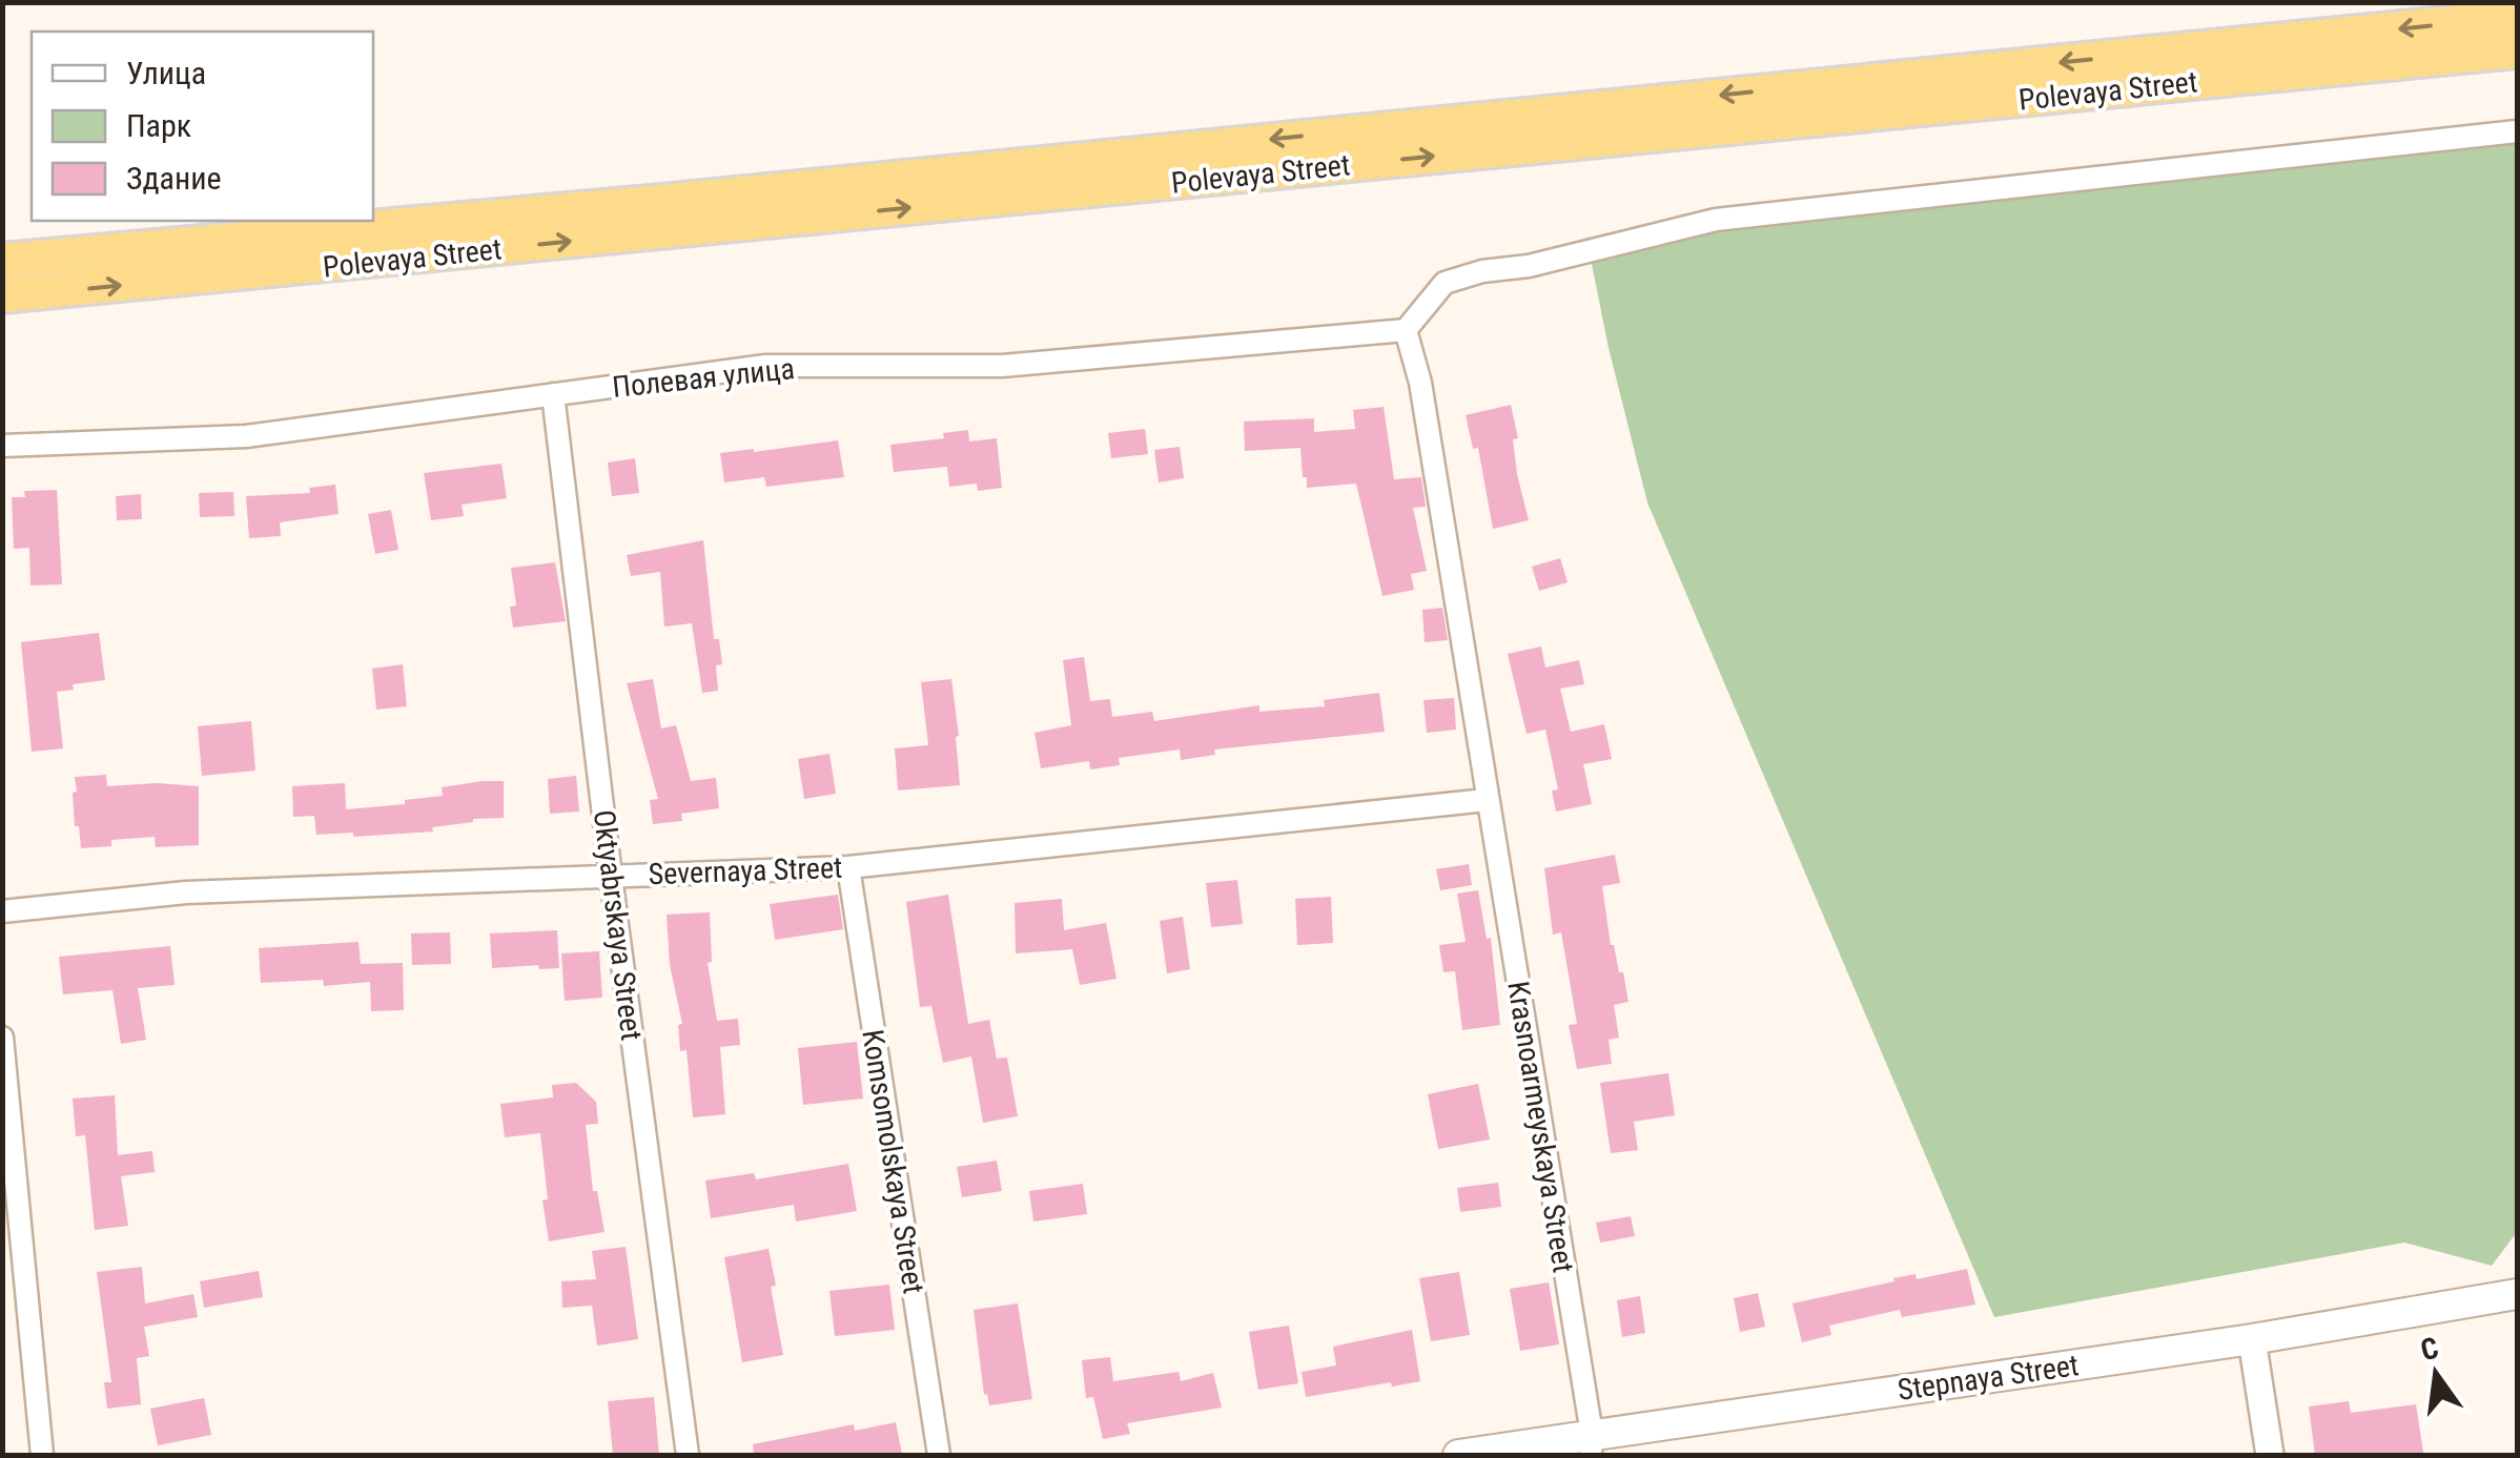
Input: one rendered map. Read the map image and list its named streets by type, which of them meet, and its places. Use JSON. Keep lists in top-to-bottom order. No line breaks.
{"streets":{"highway":["Polevaya Street"],"main road":["Stepnaya Street"],"street":["Полевая улица","Severnaya Street","Oktyabrskaya Street","Krasnoarmeyskaya Street","Komsomolskaya Street"]},"crossings":[["Полевая улица","Oktyabrskaya Street"],["Полевая улица","Krasnoarmeyskaya Street"],["Severnaya Street","Oktyabrskaya Street"],["Severnaya Street","Krasnoarmeyskaya Street"],["Severnaya Street","Komsomolskaya Street"],["Krasnoarmeyskaya Street","Stepnaya Street"]],"legend":["Улица","Парк","Здание"],"north":"top"}
